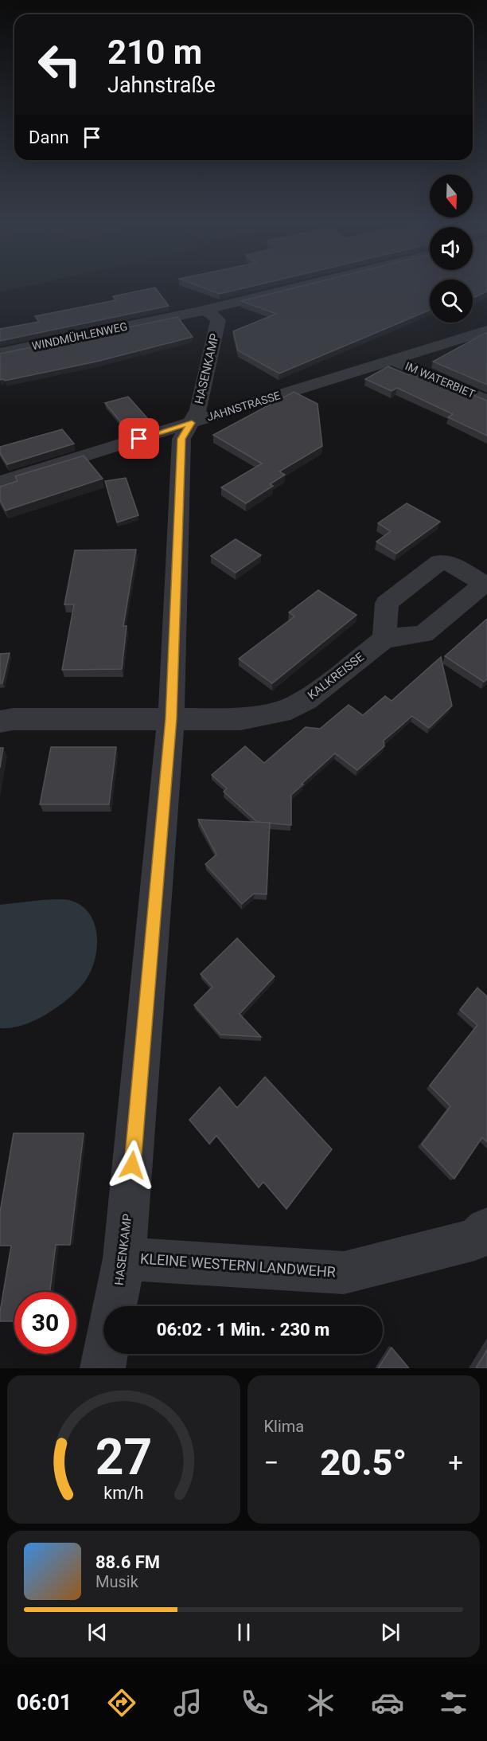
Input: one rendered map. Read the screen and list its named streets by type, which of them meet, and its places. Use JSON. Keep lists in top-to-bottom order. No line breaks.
{"streets":{"street":["WINDMÜHLENWEG","HASENKAMP","IM WATERBIET","JAHNSTRASSE","KALKREISSE","KLEINE WESTERN LANDWEHR"]},"crossings":[["WINDMÜHLENWEG","HASENKAMP"],["HASENKAMP","JAHNSTRASSE"],["HASENKAMP","KALKREISSE"],["HASENKAMP","KLEINE WESTERN LANDWEHR"],["IM WATERBIET","JAHNSTRASSE"]],"north":"bottom","page":{"turn":["210 m","Jahnstraße"],"then":"Dann","limit":"30","trip":"06:02 · 1 Min. · 230 m","tile":"Klima","heat":["−","20.5°","+"],"song":["88.6 FM","Musik"],"tabs":"06:01","gauge":["27","km/h"]}}
